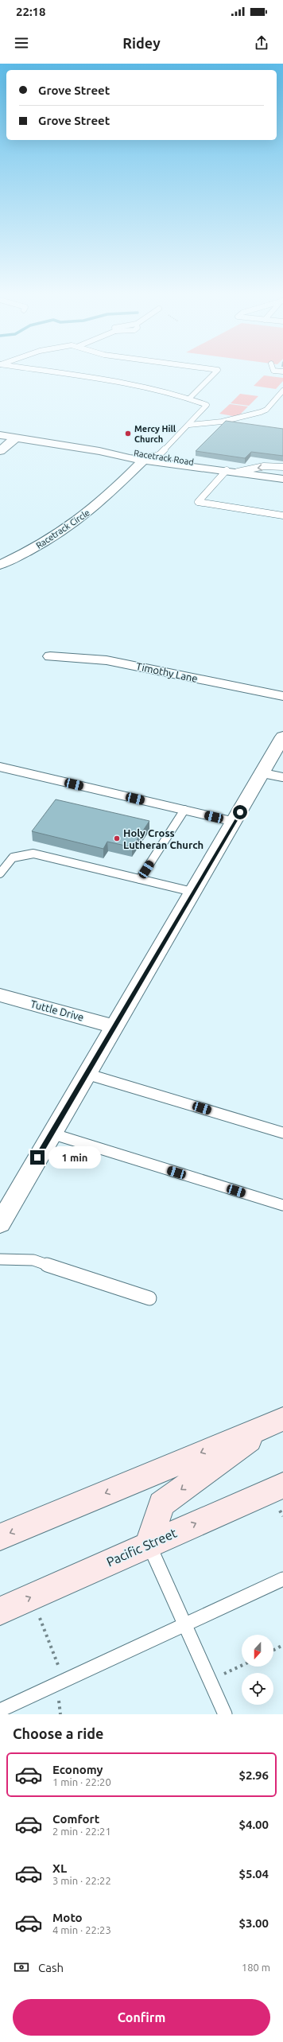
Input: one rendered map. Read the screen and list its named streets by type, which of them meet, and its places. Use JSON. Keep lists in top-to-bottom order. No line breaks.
{"streets":{"main road":["Pacific Street"],"street":["Racetrack Road","Racetrack Circle","Timothy Lane","Tuttle Drive"]},"crossings":[["Racetrack Road","Racetrack Circle"]],"places":["Mercy Hill Church","Holy Cross Lutheran Church"],"north":"bottom","page":{"status":"22:18","header":"Ridey","banner":["Grove Street","Grove Street"],"bubble":"1 min","heading":"Choose a ride","list":[{"name":"Economy","note":"1 min · 22:20","value":"$2.96"},{"name":"Comfort","note":"2 min · 22:21","value":"$4.00"},{"name":"XL","note":"3 min · 22:22","value":"$5.04"},{"name":"Moto","note":"4 min · 22:23","value":"$3.00"}],"pay":["Cash","180 m"],"buttons":"Confirm"}}
